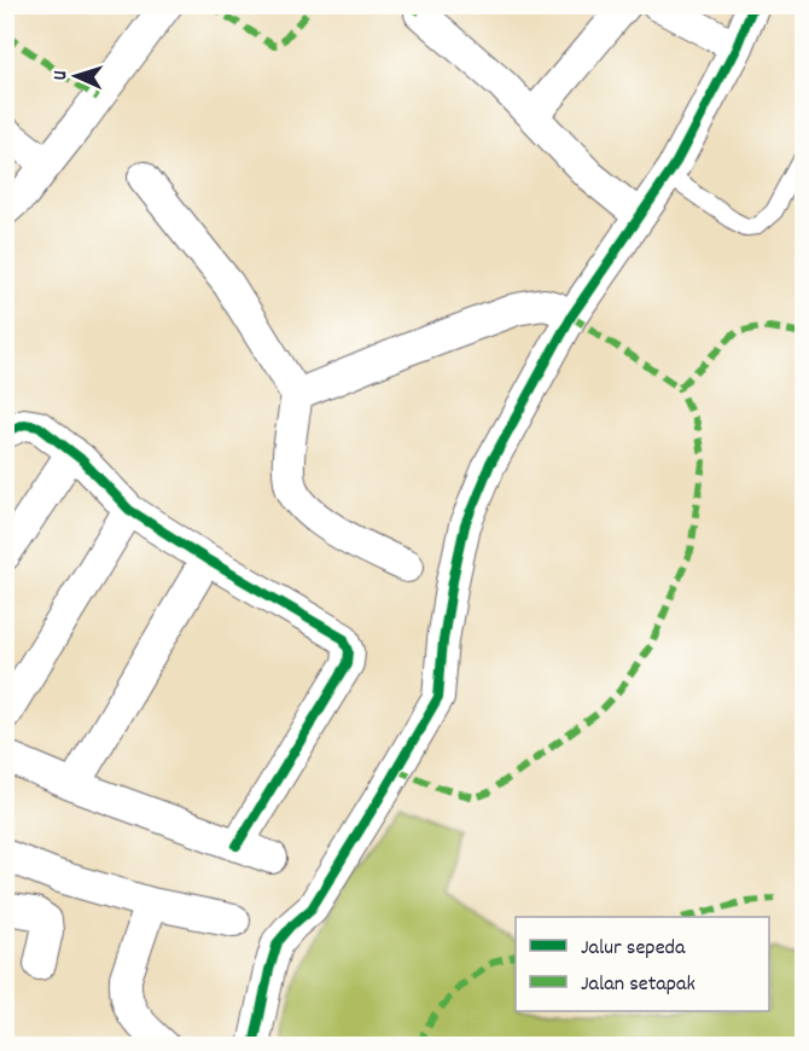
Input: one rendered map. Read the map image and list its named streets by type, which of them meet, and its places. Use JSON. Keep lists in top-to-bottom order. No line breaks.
{"legend":["Jalur sepeda","Jalan setapak"],"north":"left"}
